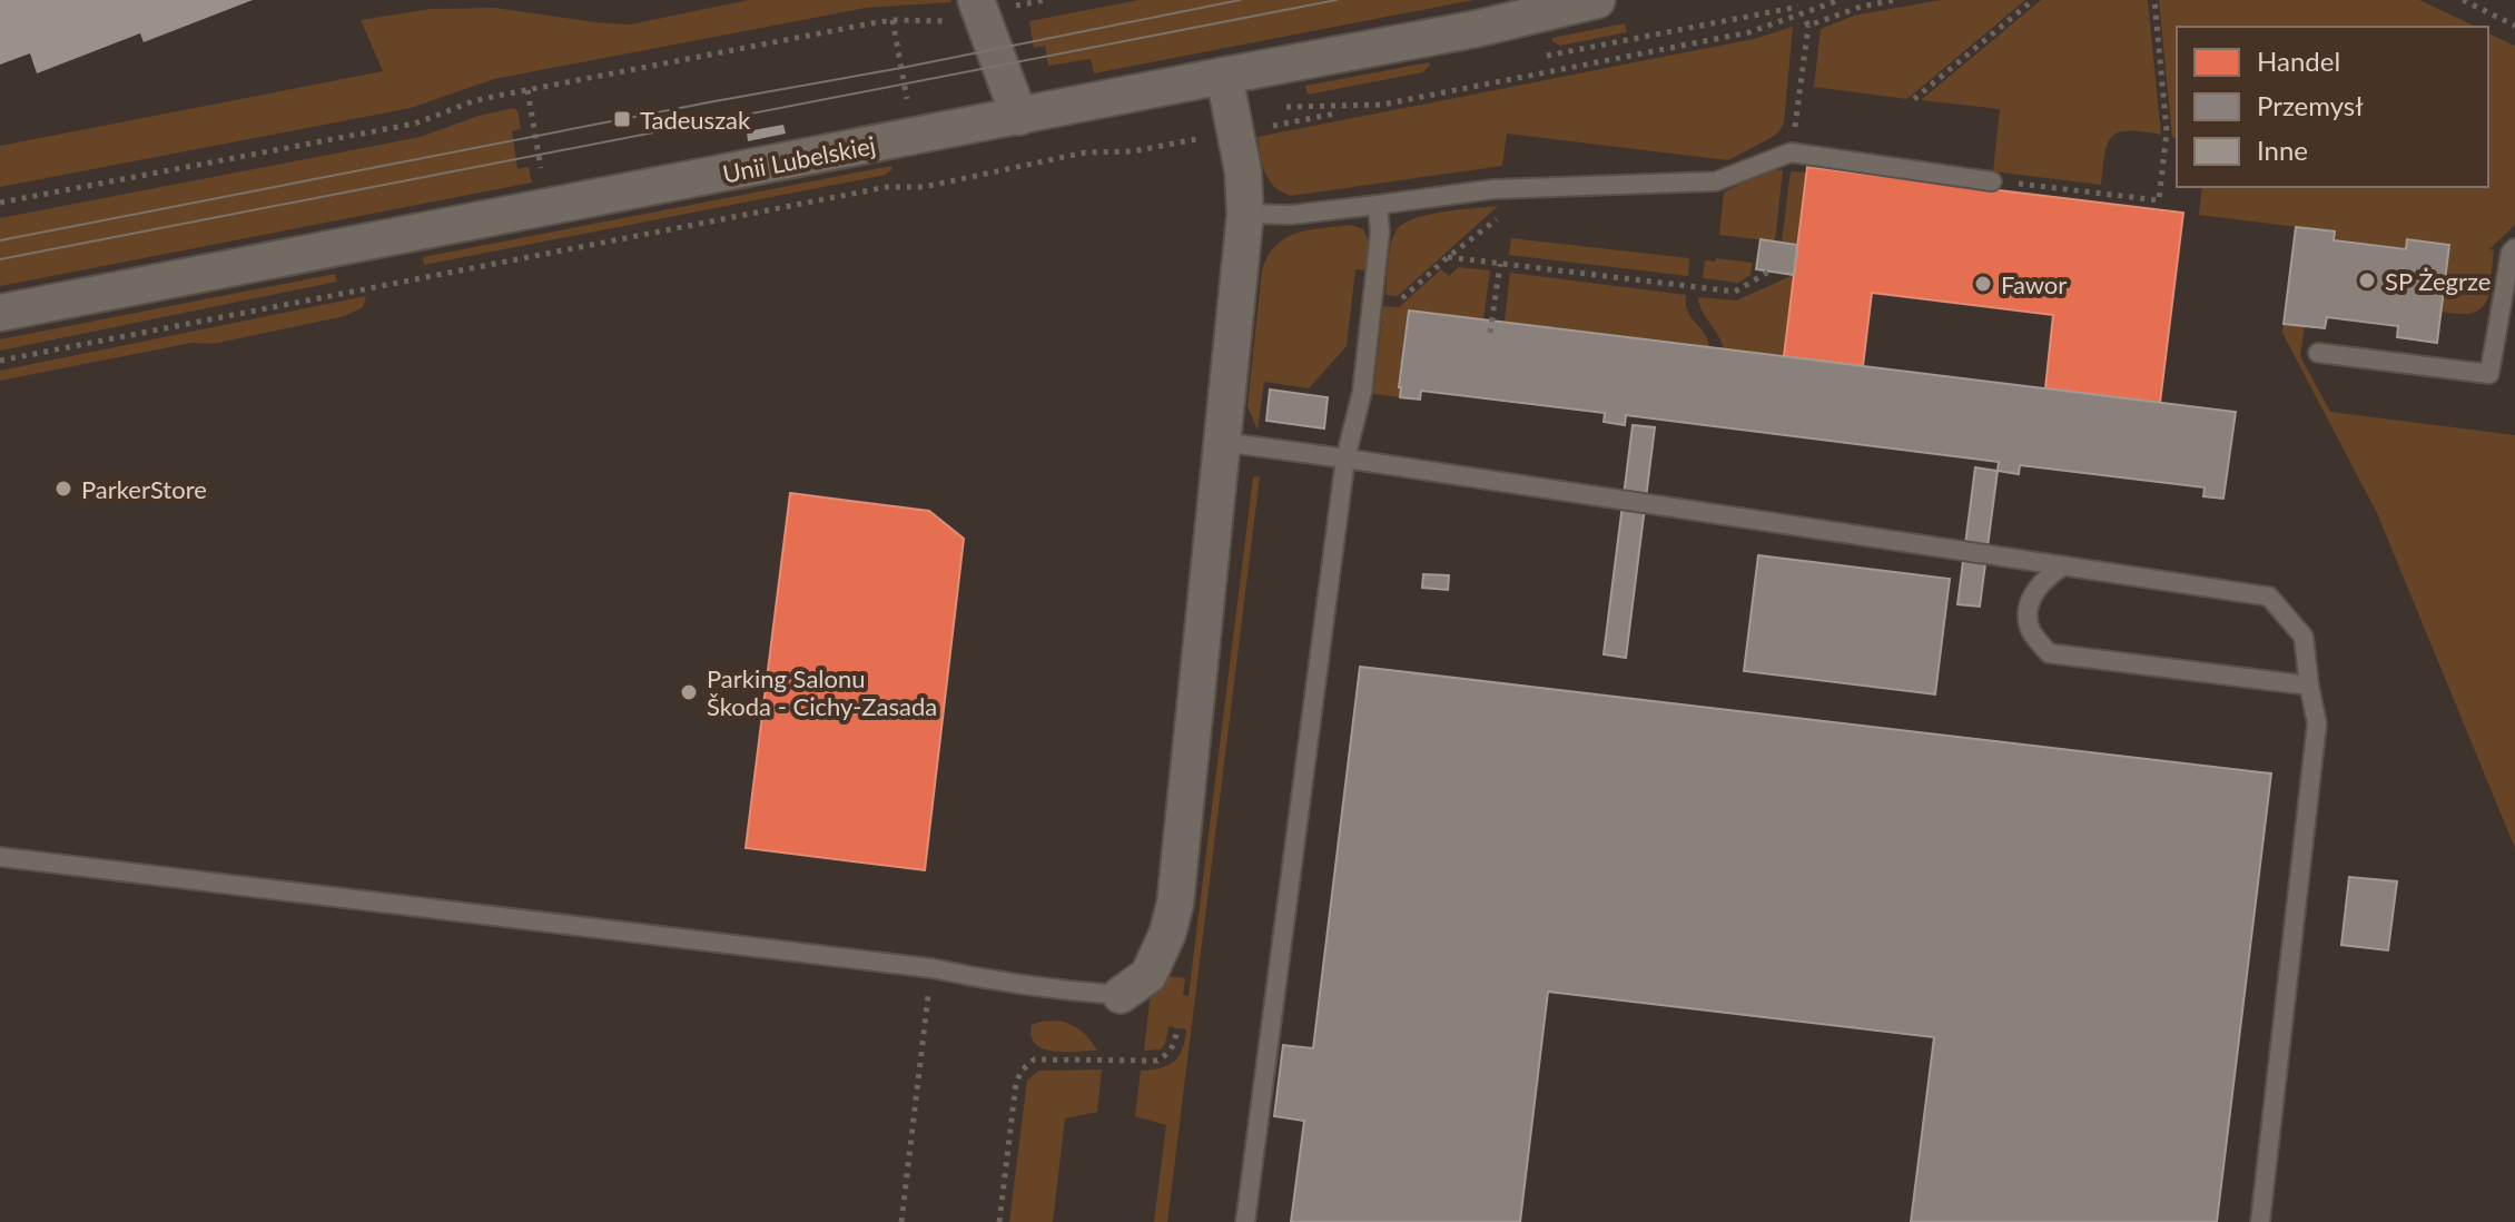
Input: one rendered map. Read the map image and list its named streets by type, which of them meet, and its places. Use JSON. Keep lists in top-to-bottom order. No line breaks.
{"streets":{"street":["Unii Lubelskiej"]},"places":{"transit":["Tadeuszak"],"other":["SP Żegrze","Fawor","ParkerStore","Parking Salonu Škoda - Cichy-Zasada"]},"legend":["Handel","Przemysł","Inne"]}
